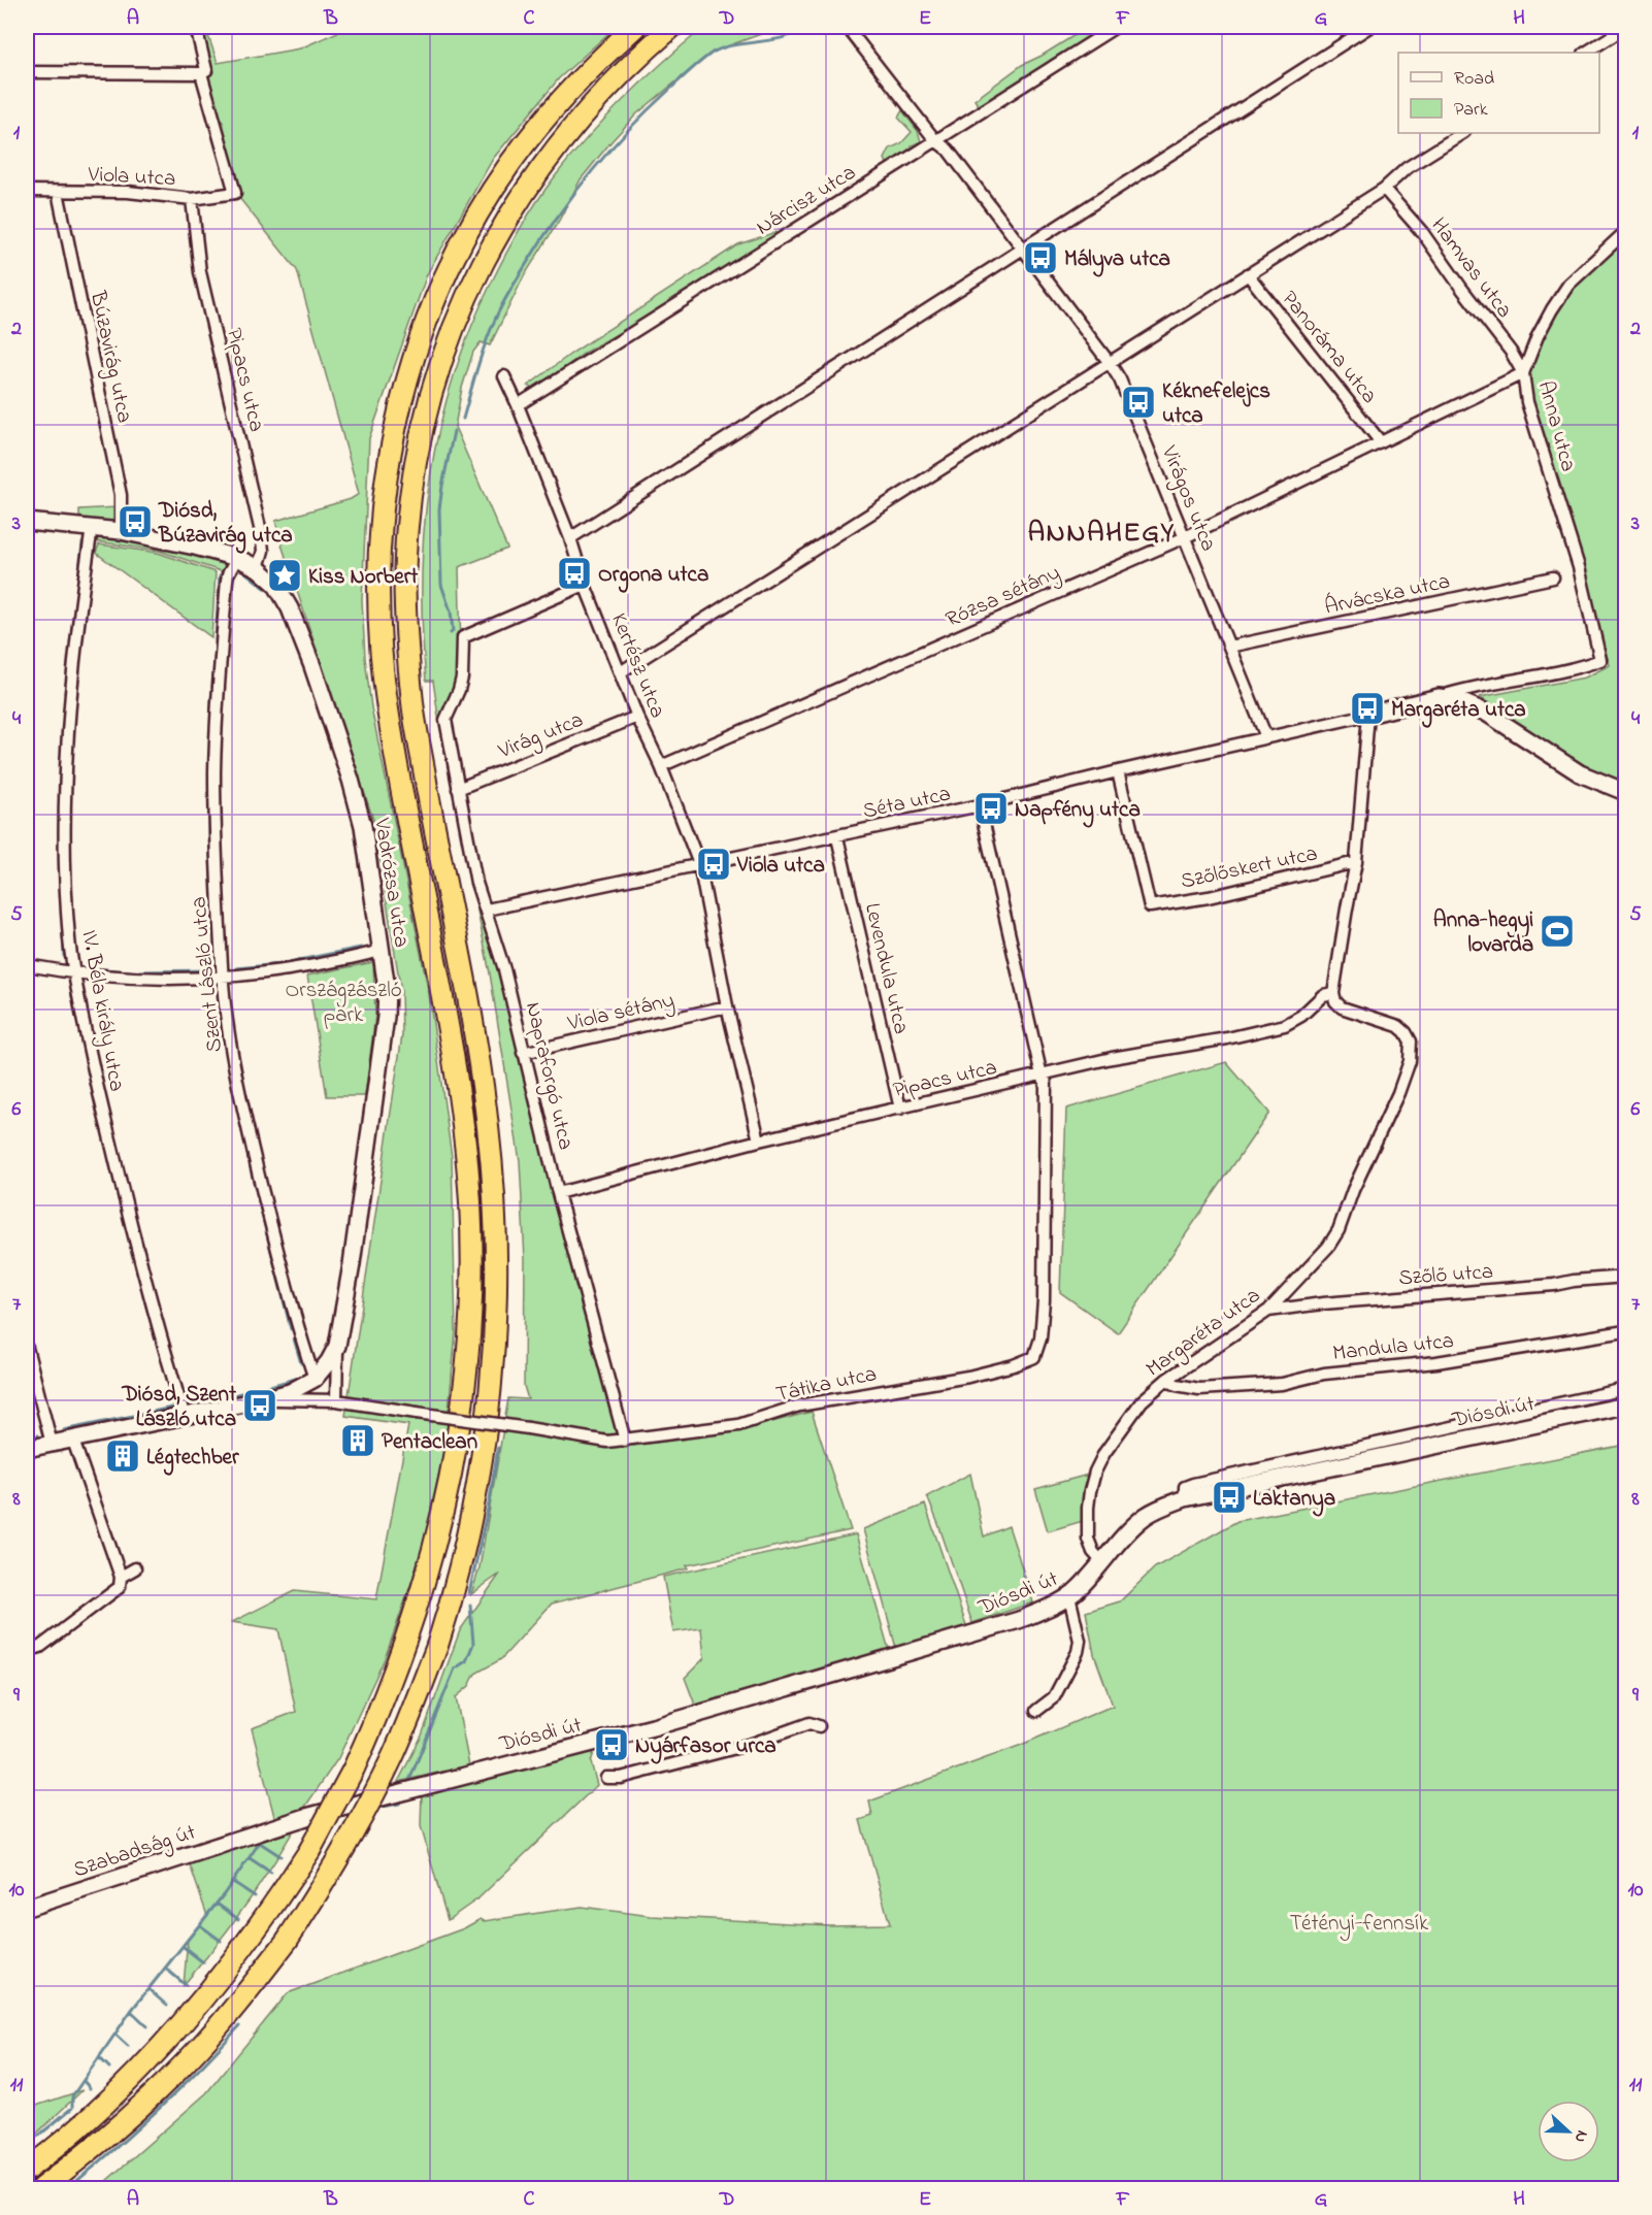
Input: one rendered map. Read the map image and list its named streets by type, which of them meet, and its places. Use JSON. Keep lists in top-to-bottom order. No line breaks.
{"streets":{"main road":["Vadrózsa utca","Diósdi út","Szabadság út"],"street":["Viola utca","Nárcisz utca","Hamvas utca","Panoráma utca","Búzavirág utca","Pipacs utca","Anna utca","Virágos utca","Árvácska utca","Rózsa sétány","Kertész utca","Virág utca","Séta utca","Szőlőskert utca","Levendula utca","Szent László utca","IV. Béla király utca","Viola sétány","Napraforgó utca","Szőlő utca","Margaréta utca","Mandula utca","Tátika utca"]},"crossings":[["Viola utca","Búzavirág utca"],["Viola utca","Pipacs utca"],["Nárcisz utca","Virágos utca"],["Nárcisz utca","Kertész utca"],["Hamvas utca","Anna utca"],["Hamvas utca","Rózsa sétány"],["Panoráma utca","Rózsa sétány"],["Búzavirág utca","Vadrózsa utca"],["Pipacs utca","Vadrózsa utca"],["Pipacs utca","Levendula utca"],["Pipacs utca","Napraforgó utca"],["Pipacs utca","Margaréta utca"],["Pipacs utca","Tátika utca"],["Anna utca","Rózsa sétány"],["Virágos utca","Árvácska utca"],["Virágos utca","Rózsa sétány"],["Virágos utca","Séta utca"],["Rózsa sétány","Kertész utca"],["Kertész utca","Virág utca"],["Kertész utca","Séta utca"],["Kertész utca","Napraforgó utca"],["Virág utca","Napraforgó utca"],["Séta utca","Szőlőskert utca"],["Séta utca","Levendula utca"],["Séta utca","Napraforgó utca"],["Vadrózsa utca","Szent László utca"],["Vadrózsa utca","IV. Béla király utca"],["Vadrózsa utca","Tátika utca"],["Viola sétány","Napraforgó utca"],["Napraforgó utca","Tátika utca"],["Szőlő utca","Margaréta utca"],["Margaréta utca","Mandula utca"],["Margaréta utca","Diósdi út"],["Diósdi út","Szabadság út"]],"districts":["ANNAHEGY"],"parks":["Országzászló park","Tétényi-fennsík"],"places":{"bus stop":["Mályva utca","Kéknefelejcs utca","Diósd, Búzavirág utca","Orgona utca","Margaréta utca","Napfény utca","Viola utca","Diósd, Szent László utca","Laktanya","Nyárfasor urca"],"place":["Kiss Norbert"],"sports":["Anna-hegyi lovarda"],"building":["Pentaclean","Légtechber"]},"legend":["Road","Park"],"north":"right","grid":{"columns":["A","B","C","D","E","F","G","H"],"rows":["1","2","3","4","5","6","7","8","9","10","11"]}}
